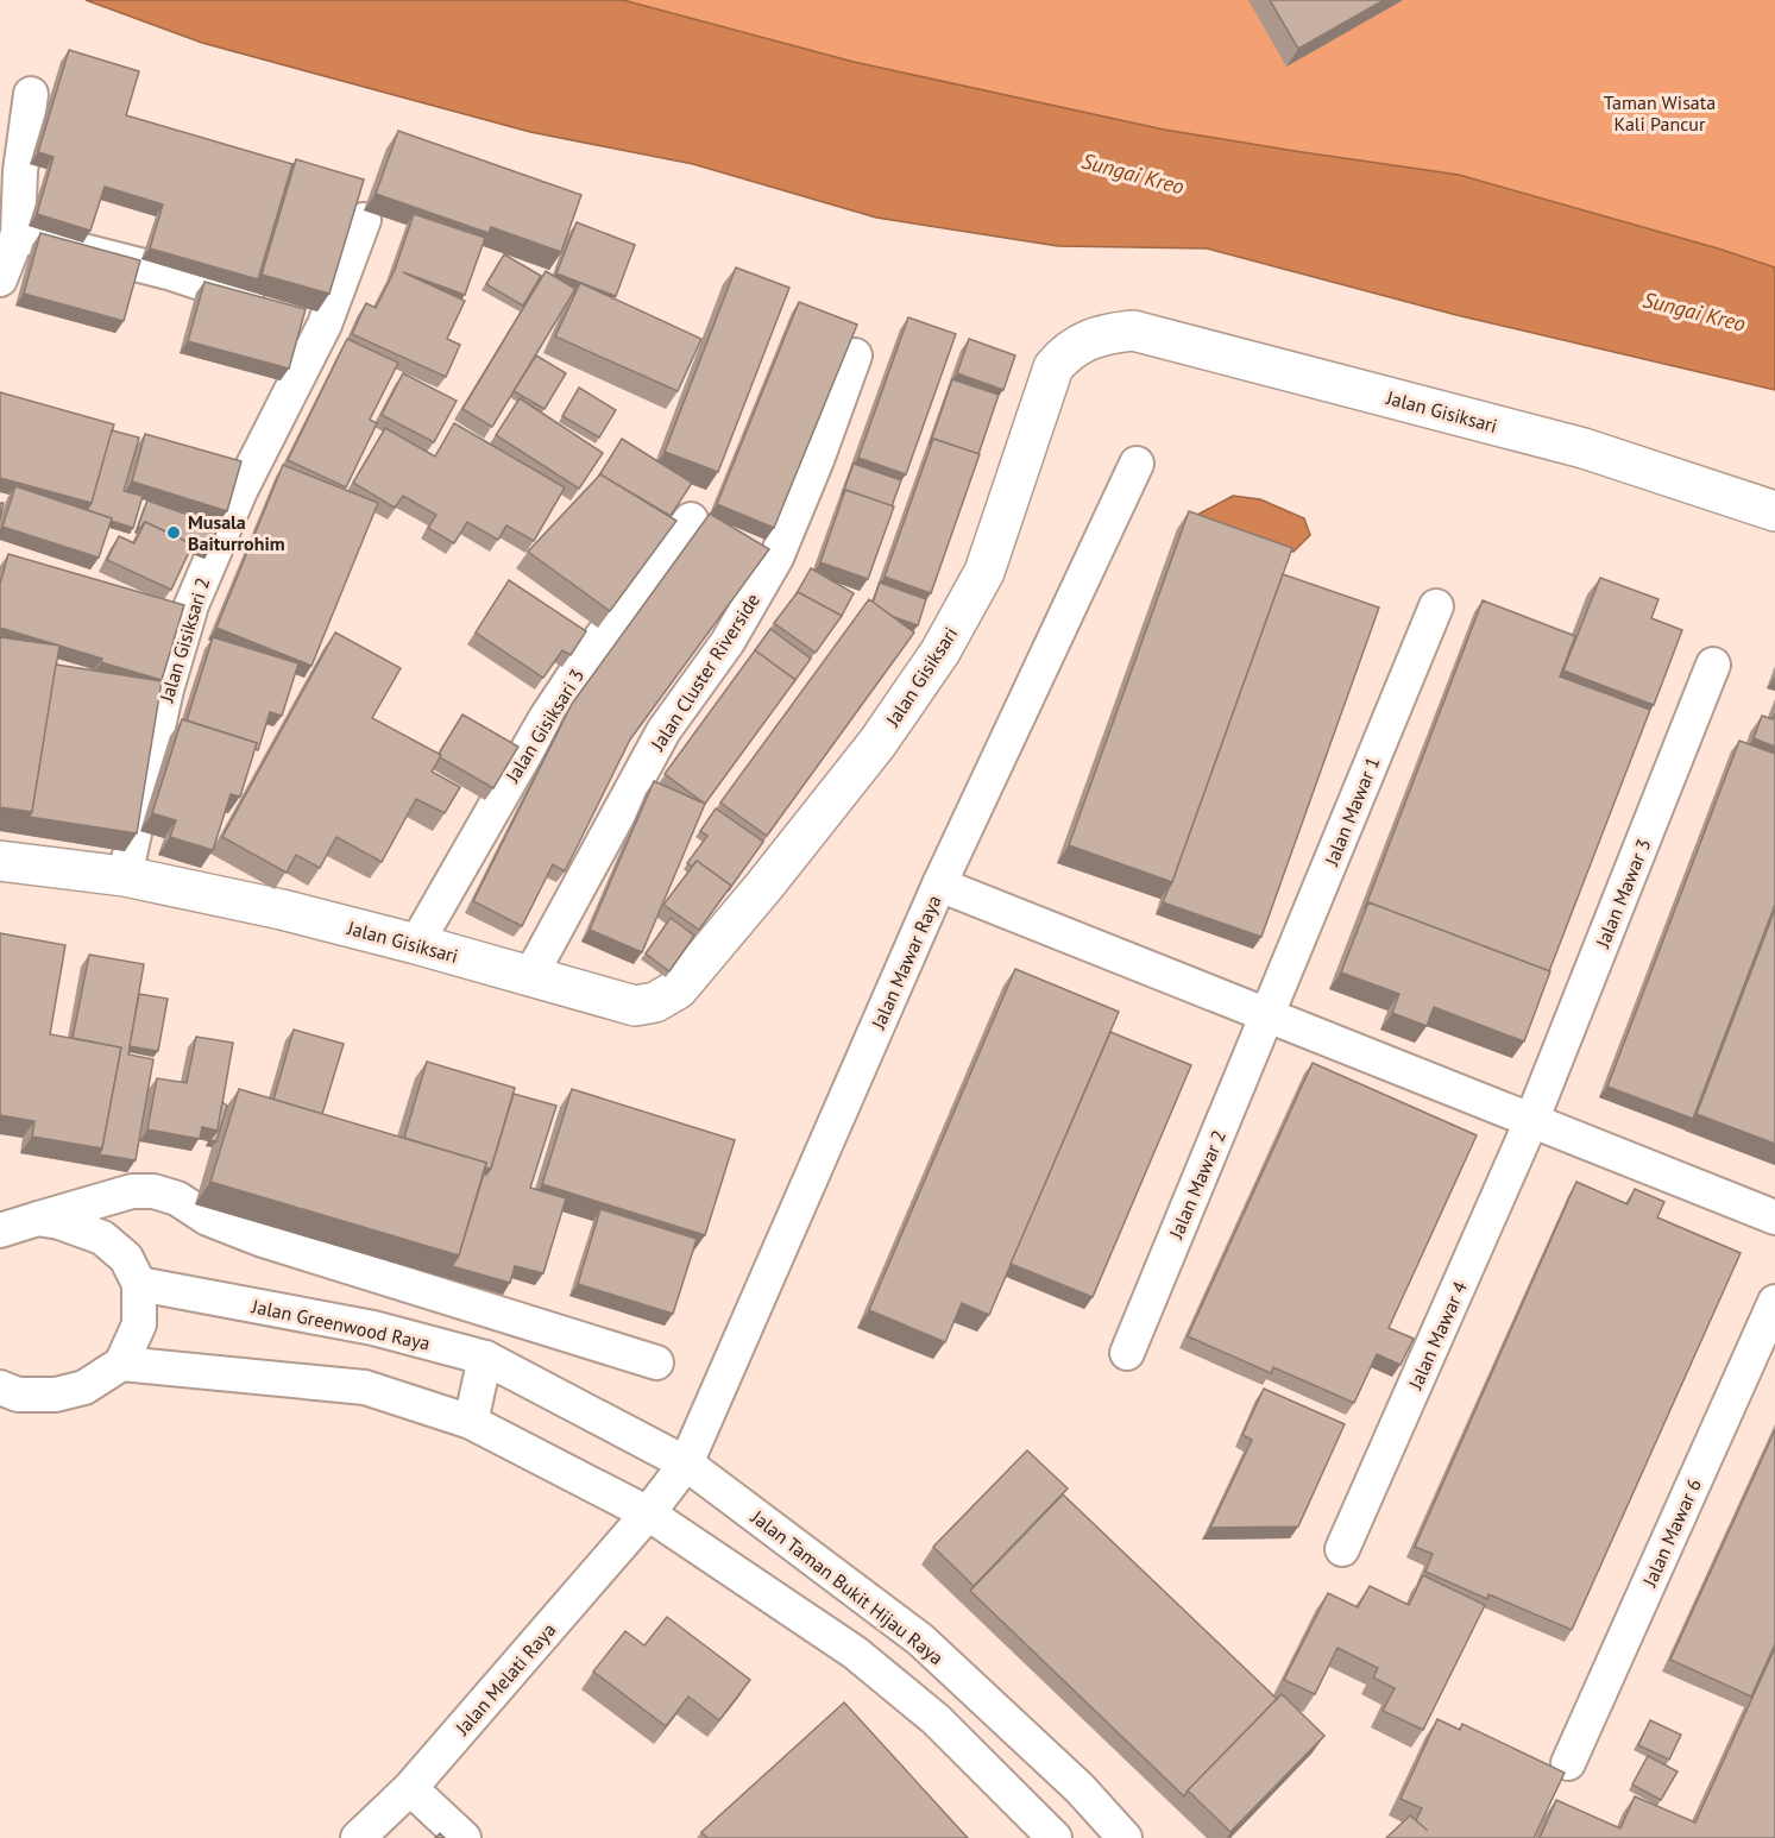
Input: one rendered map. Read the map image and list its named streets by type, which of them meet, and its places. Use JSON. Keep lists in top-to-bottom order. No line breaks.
{"streets":{"street":["Jalan Gisiksari","Jalan Gisiksari 2","Jalan Cluster Riverside","Jalan Gisiksari 3","Jalan Mawar 1","Jalan Mawar 3","Jalan Mawar Raya","Jalan Mawar 2","Jalan Greenwood Raya","Jalan Mawar 4","Jalan Mawar 6","Jalan Taman Bukit Hijau Raya","Jalan Melati Raya"]},"crossings":[["Jalan Gisiksari","Jalan Gisiksari 2"],["Jalan Gisiksari","Jalan Cluster Riverside"],["Jalan Gisiksari","Jalan Gisiksari 3"],["Jalan Mawar 1","Jalan Mawar 2"],["Jalan Mawar 3","Jalan Mawar 4"],["Jalan Mawar Raya","Jalan Greenwood Raya"],["Jalan Mawar Raya","Jalan Taman Bukit Hijau Raya"],["Jalan Mawar Raya","Jalan Melati Raya"],["Jalan Greenwood Raya","Jalan Taman Bukit Hijau Raya"]],"water":["Sungai Kreo"],"parks":["Taman Wisata Kali Pancur"],"places":["Musala Baiturrohim"]}
